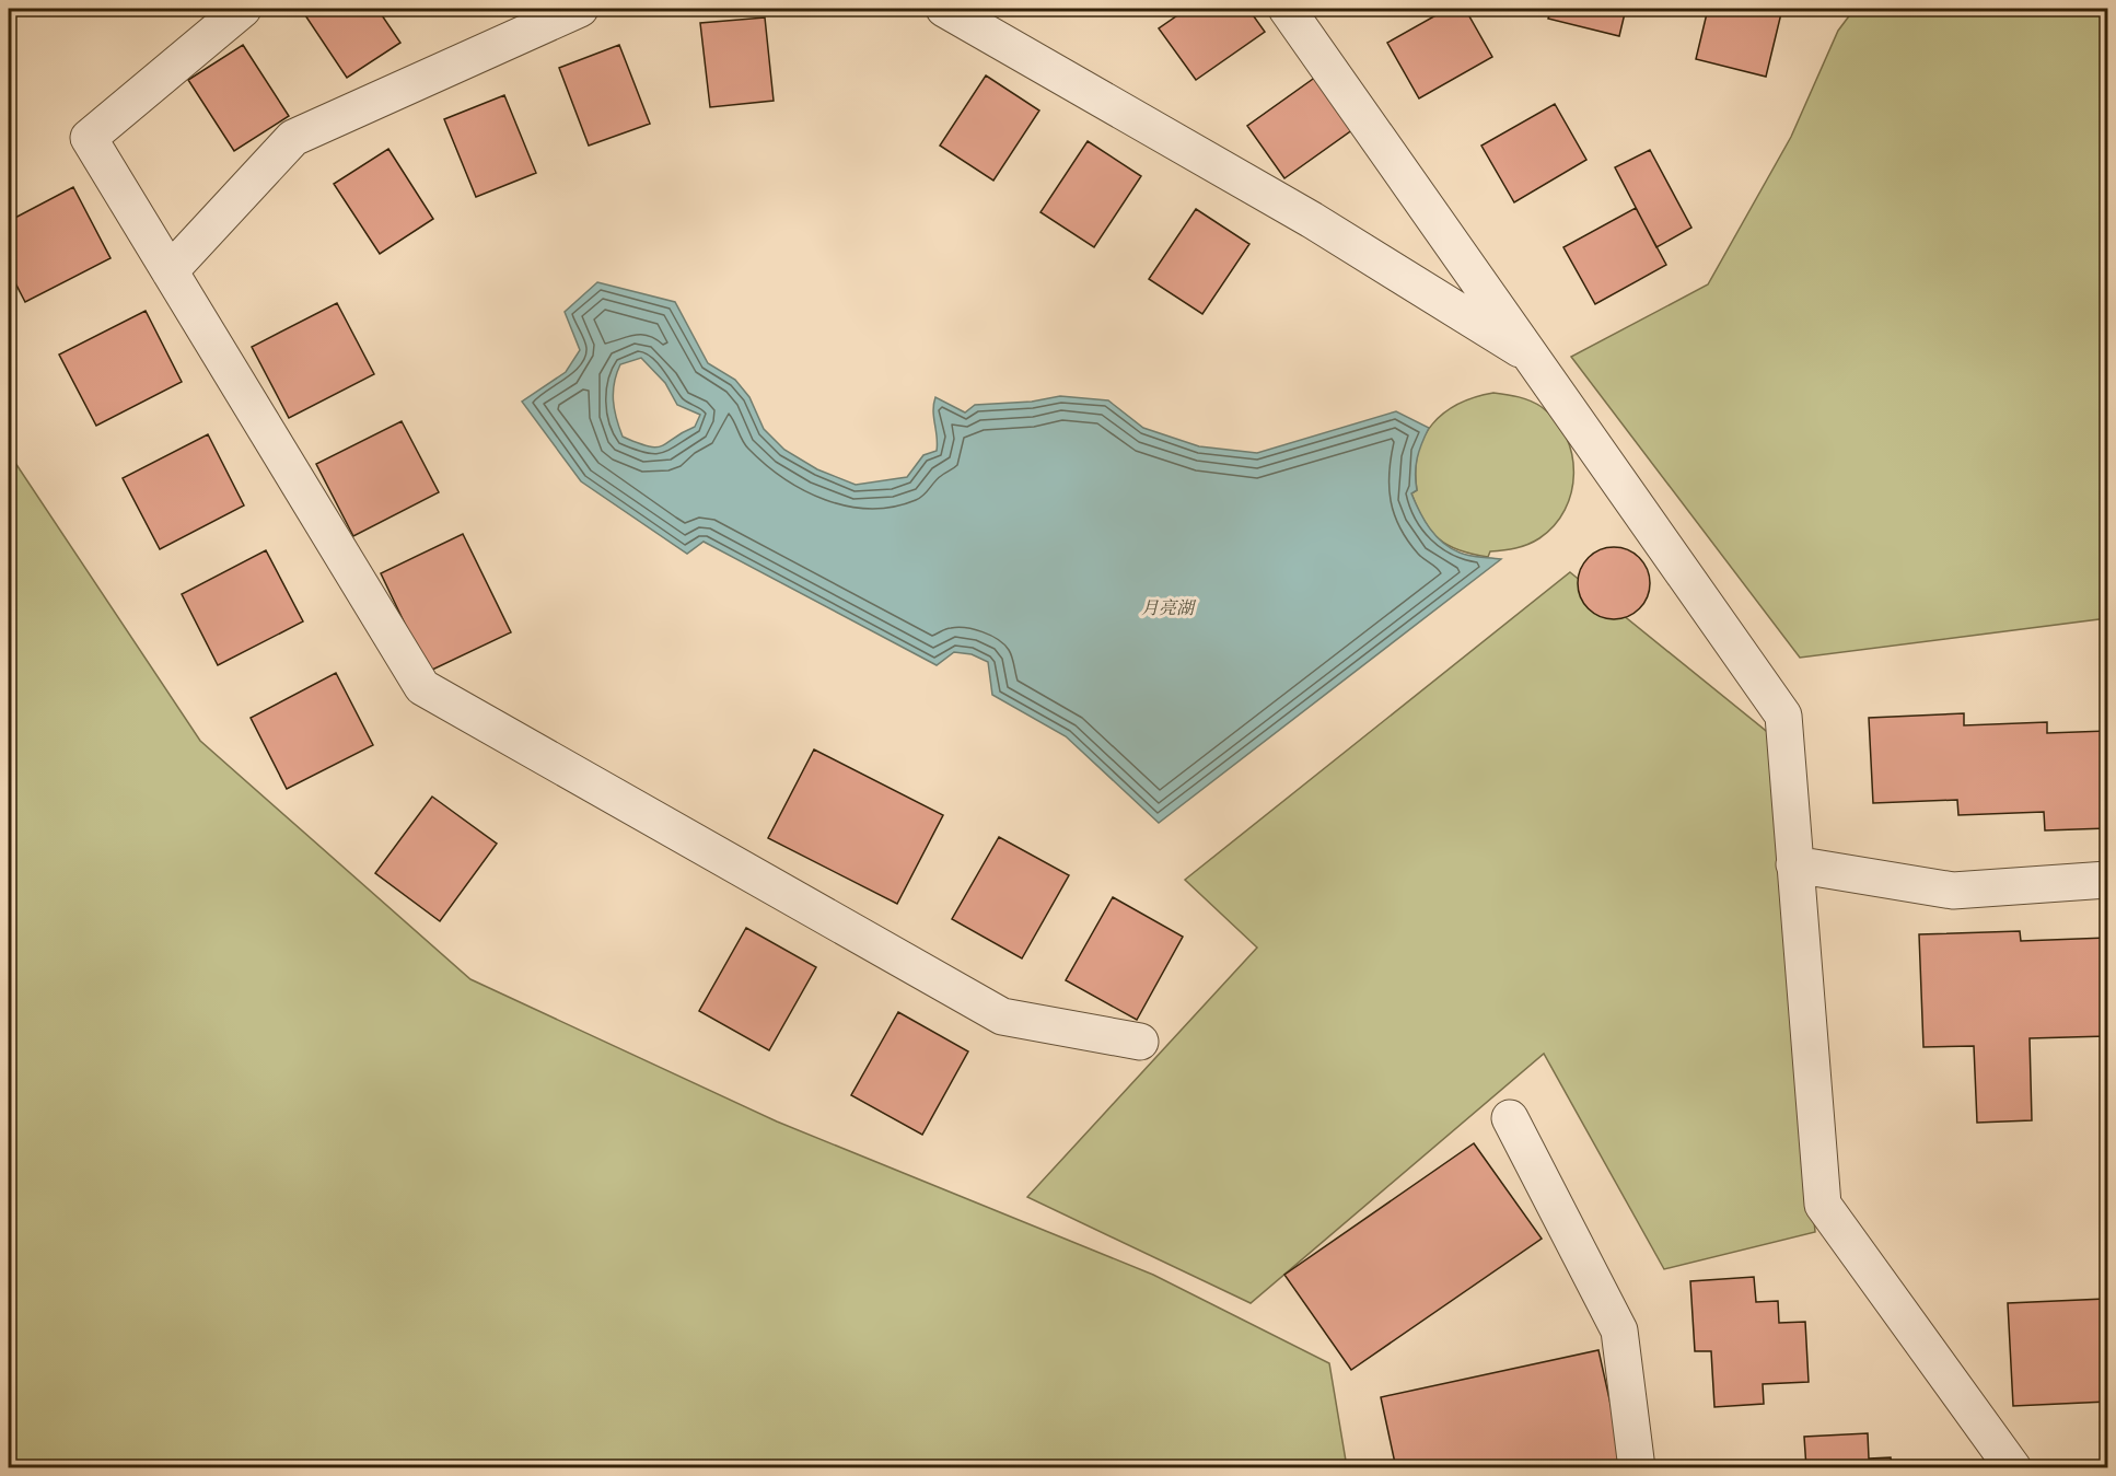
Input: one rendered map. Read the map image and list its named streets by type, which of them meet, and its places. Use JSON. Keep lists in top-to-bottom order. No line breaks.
{"water":["月亮湖"]}
